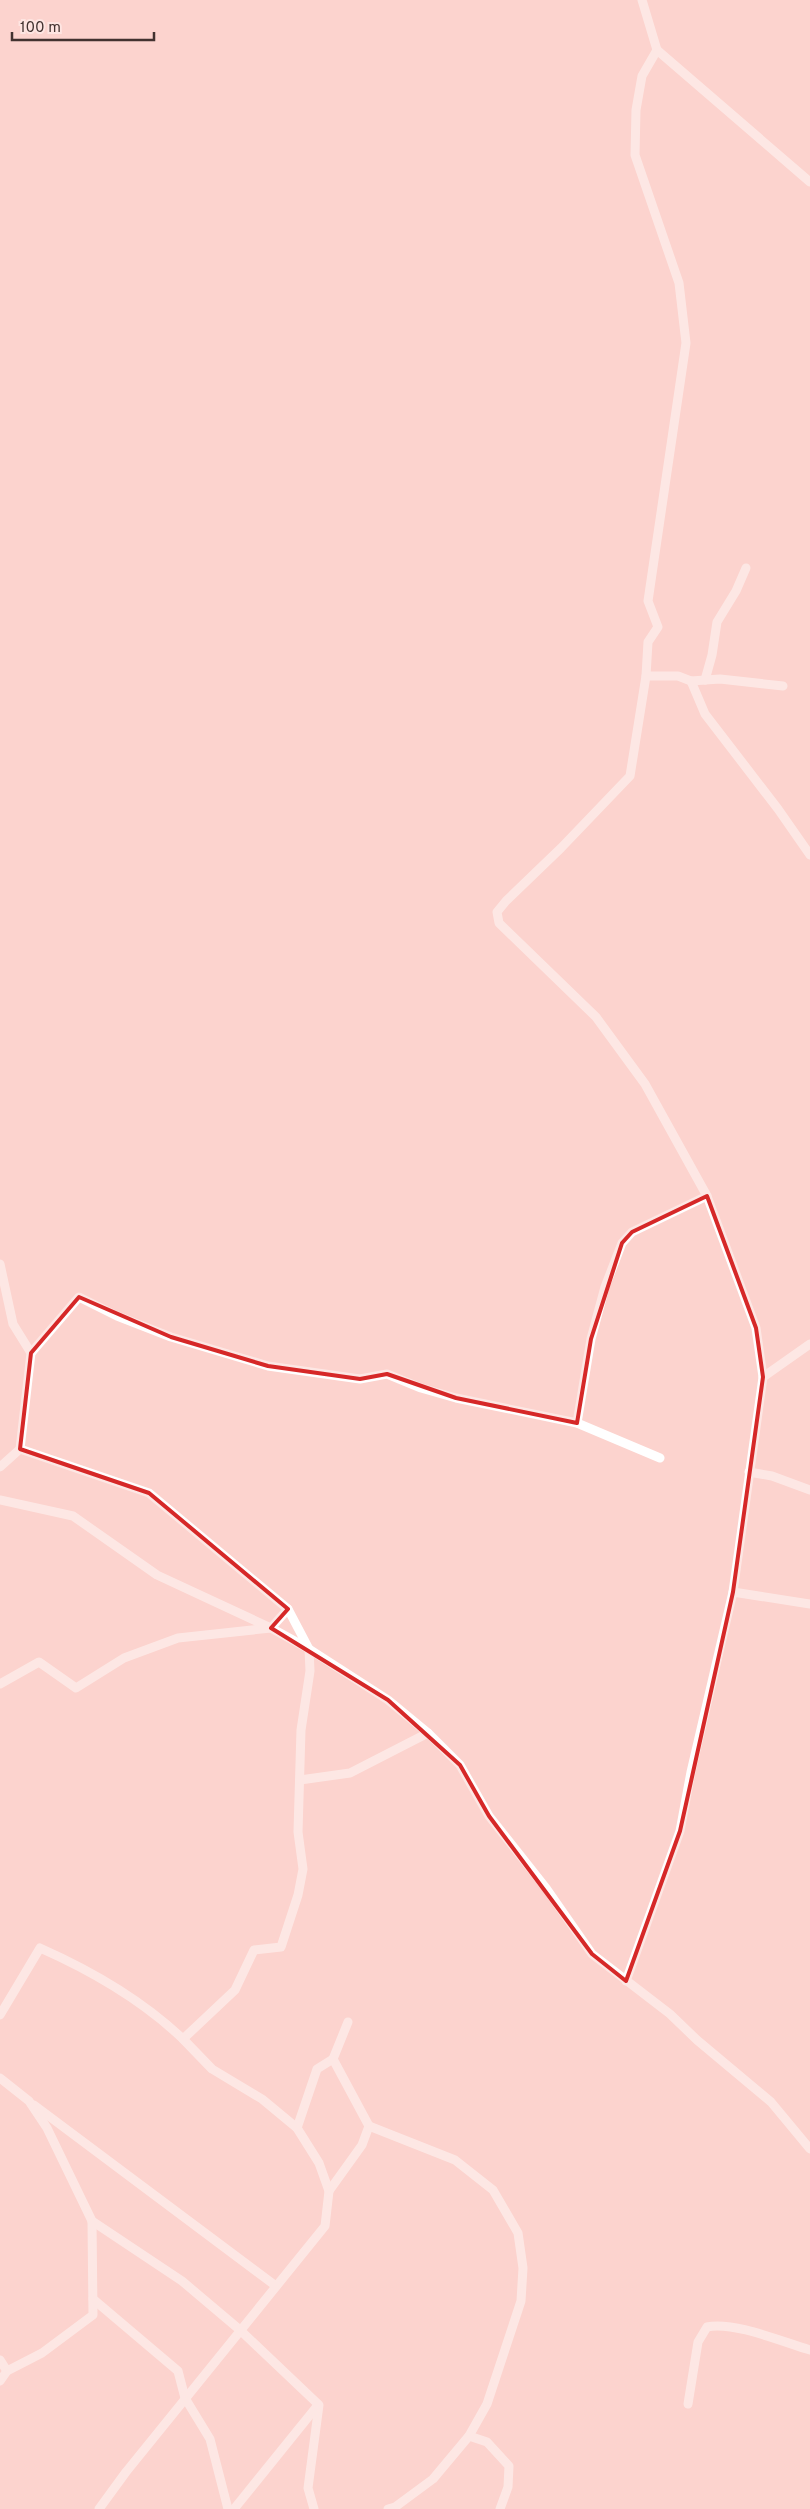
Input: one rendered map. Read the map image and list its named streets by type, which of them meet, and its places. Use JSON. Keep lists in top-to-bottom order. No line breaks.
{"scale_bar":"100 m"}
